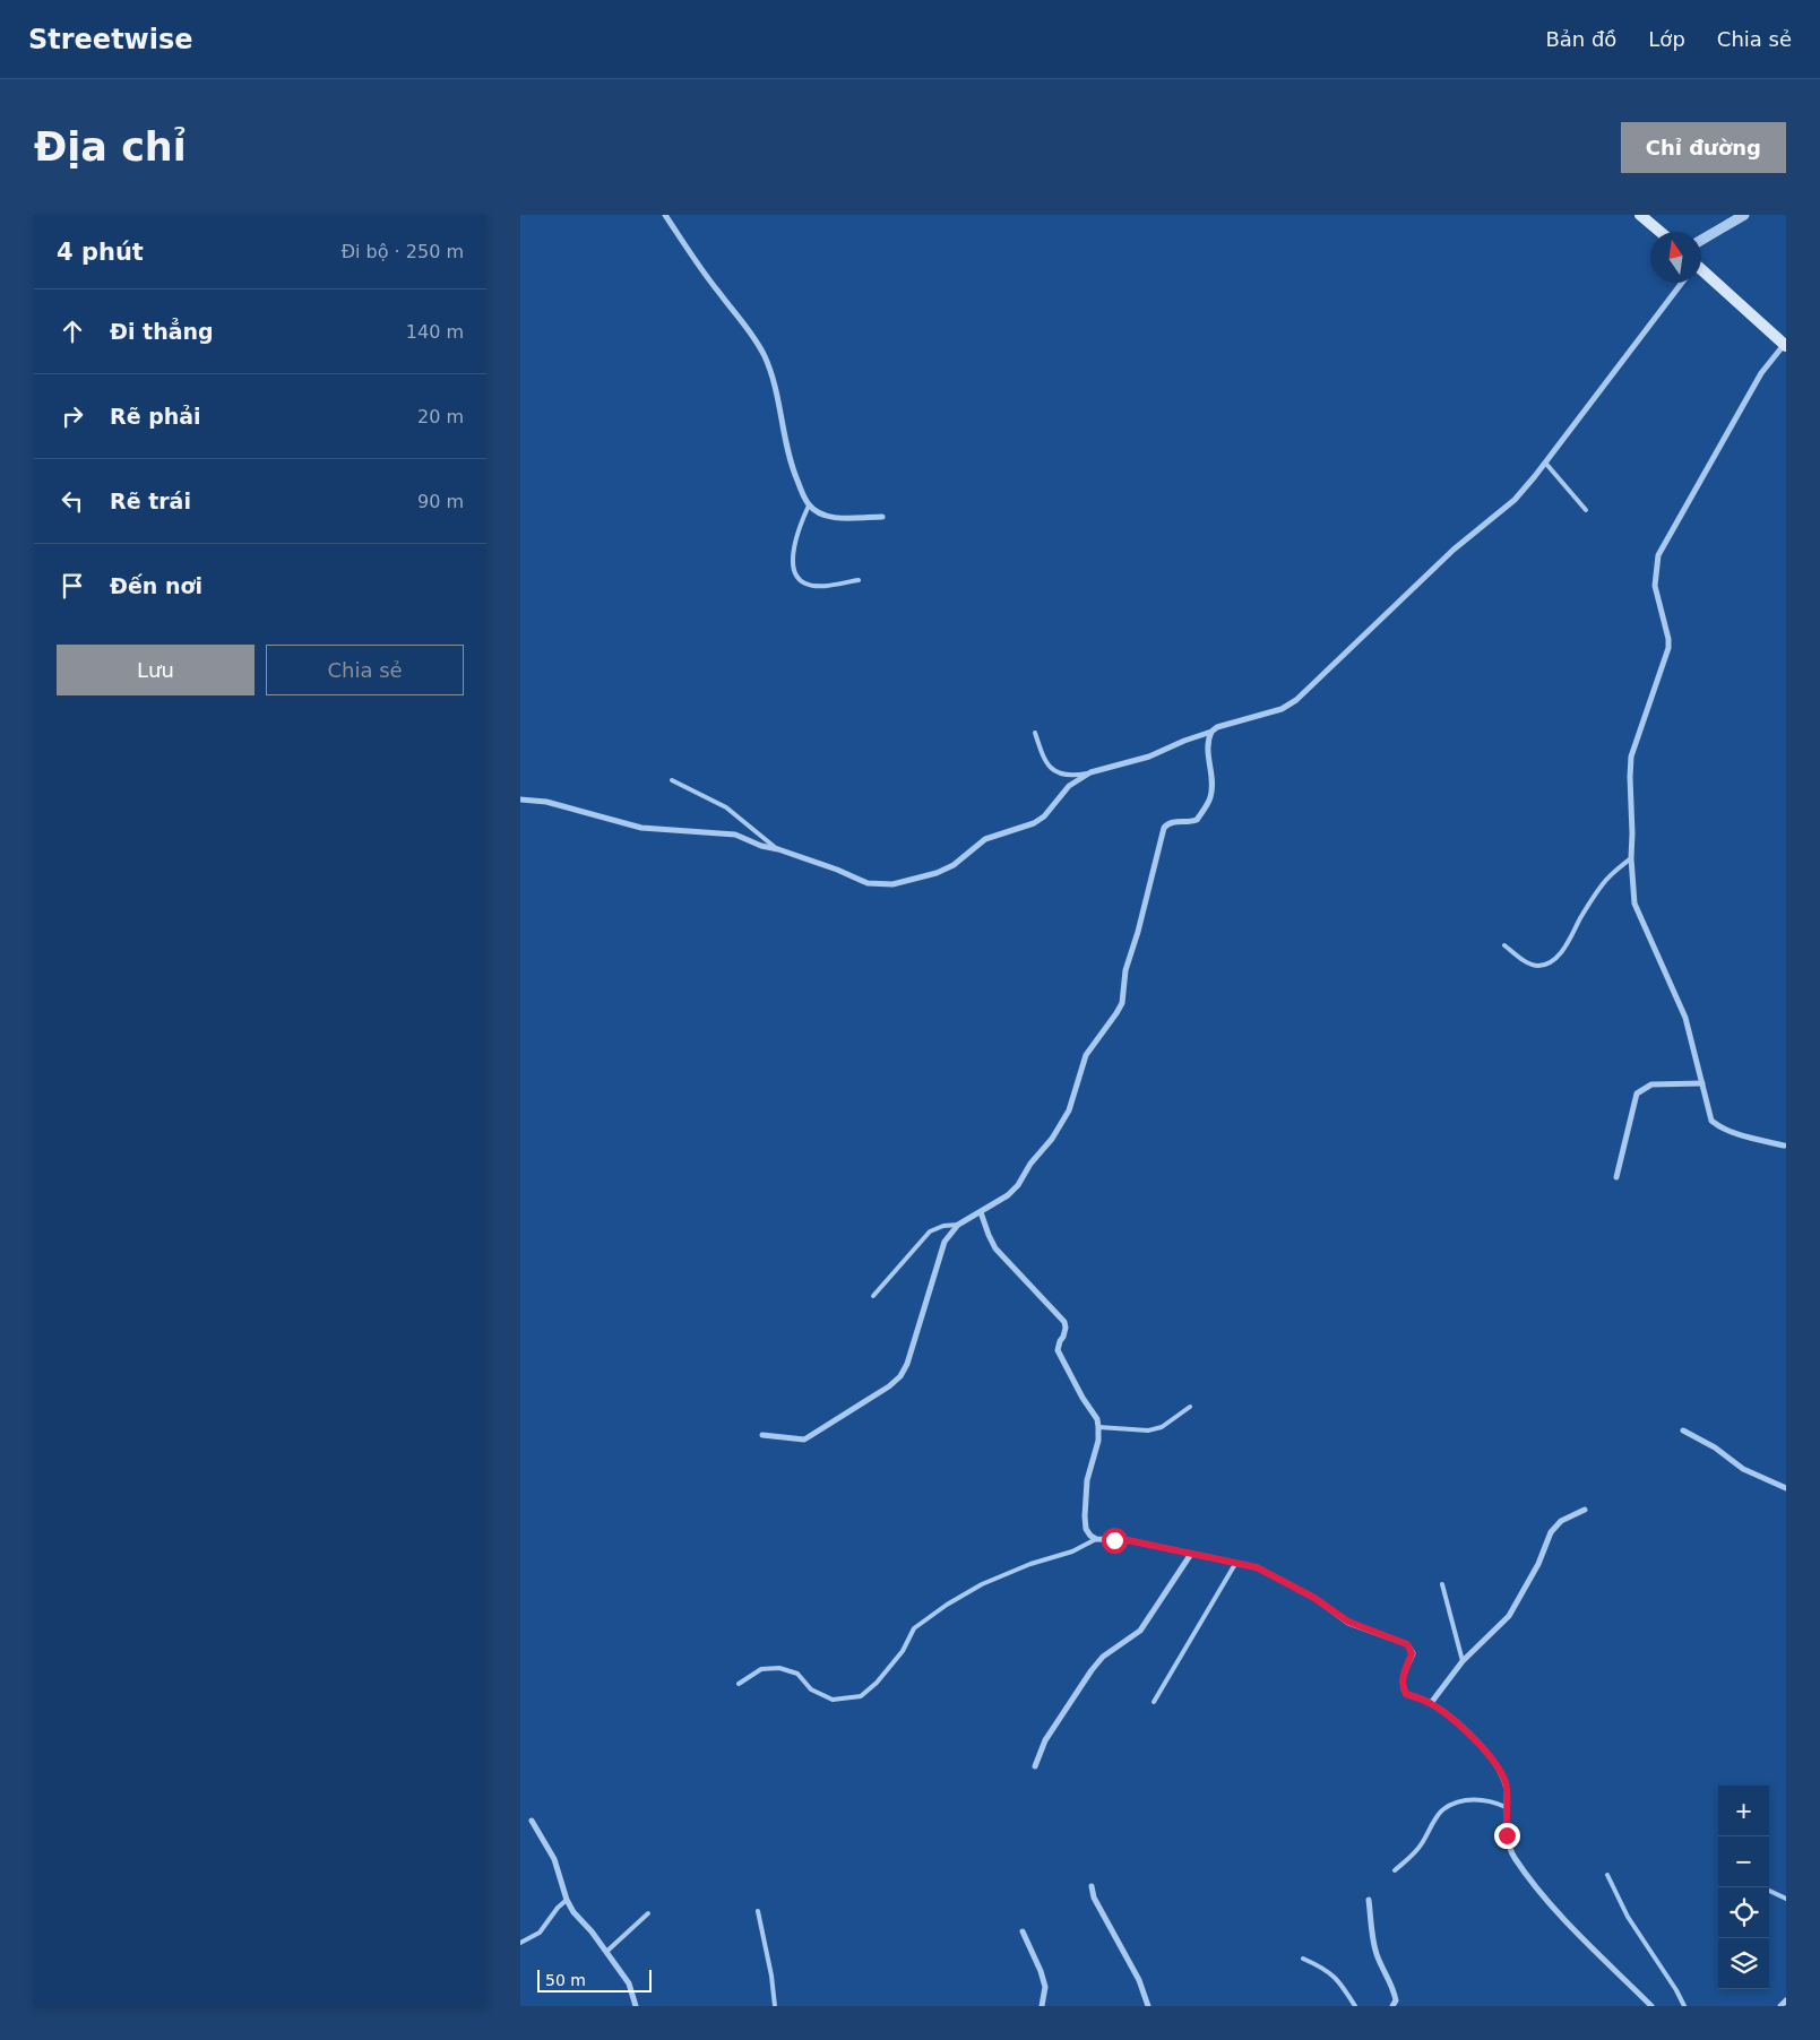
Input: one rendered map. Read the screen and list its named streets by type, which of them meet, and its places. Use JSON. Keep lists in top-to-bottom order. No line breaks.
{"scale_bar":"50 m","north":"top","page":{"header":"Streetwise","nav":["Bản đồ","Lớp","Chia sẻ"],"buttons":["Chỉ đường",["Lưu","Chia sẻ"]],"title":"Địa chỉ","heading":["4 phút","Đi bộ · 250 m"],"list":[["Đi thẳng","140 m"],["Rẽ phải","20 m"],["Rẽ trái","90 m"],"Đến nơi"],"map_buttons":["+","−"],"scale":"50 m"}}
